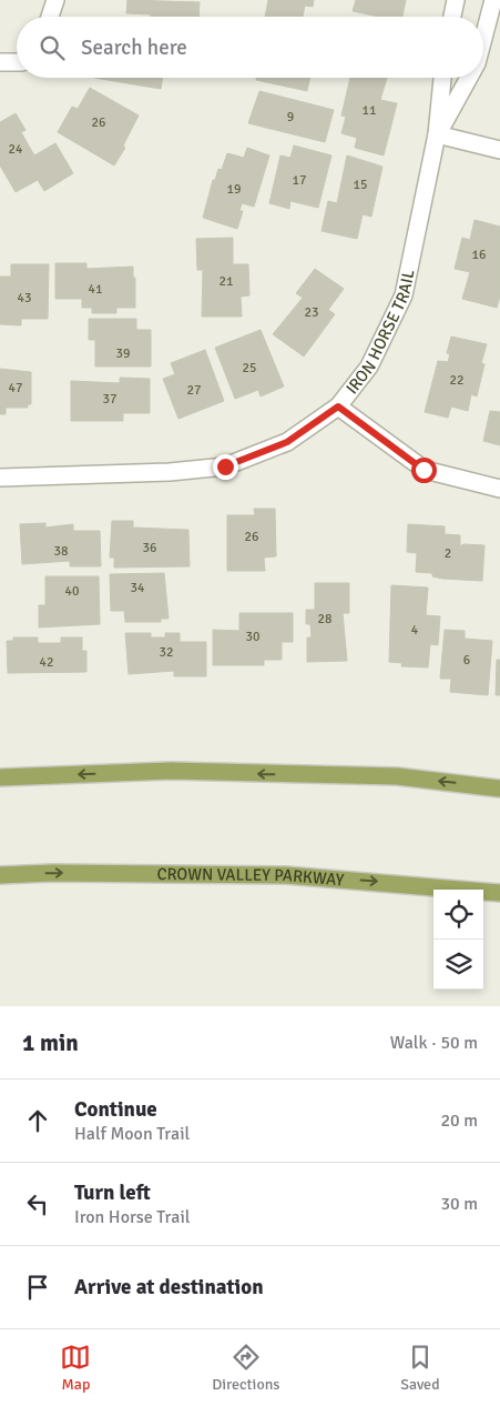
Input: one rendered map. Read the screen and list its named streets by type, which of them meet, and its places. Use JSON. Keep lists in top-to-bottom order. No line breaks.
{"streets":{"main road":["CROWN VALLEY PARKWAY"],"street":["IRON HORSE TRAIL"]},"house_numbers":["11","9","26","24","17","15","19","16","21","41","43","23","39","25","22","47","27","37","26","36","38","2","34","40","28","4","30","32","6","42"],"page":{"search":"Search here","heading":["1 min","Walk · 50 m"],"list":[["Continue","Half Moon Trail","20 m"],["Turn left","Iron Horse Trail","30 m"],"Arrive at destination"],"nav":["Map","Directions","Saved"]}}
